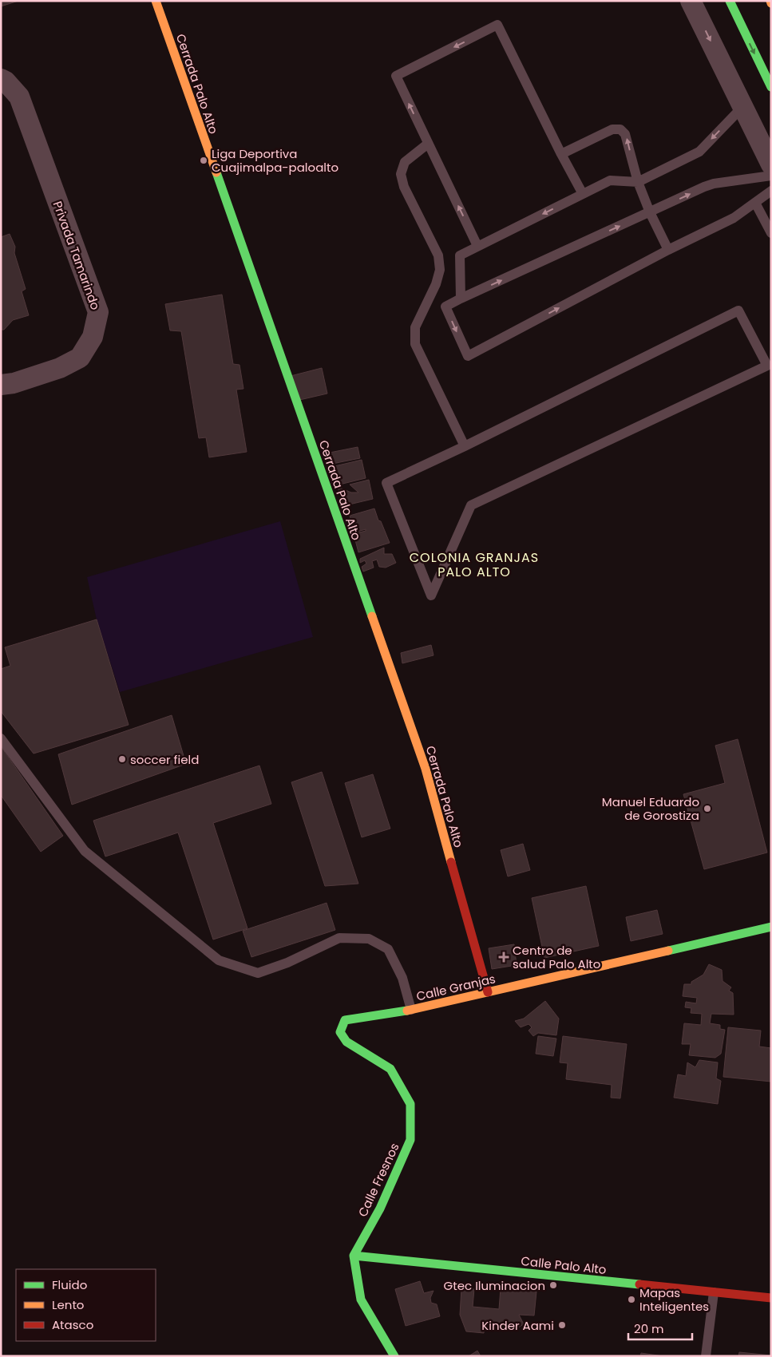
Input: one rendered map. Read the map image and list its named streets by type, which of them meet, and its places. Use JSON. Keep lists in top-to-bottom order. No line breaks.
{"streets":{"street":["Cerrada Palo Alto","Privada Tamarindo","Calle Granjas","Calle Fresnos","Calle Palo Alto"]},"crossings":[["Cerrada Palo Alto","Calle Granjas"],["Calle Granjas","Calle Fresnos"],["Calle Fresnos","Calle Palo Alto"]],"districts":["COLONIA GRANJAS PALO ALTO"],"places":{"other":["Liga Deportiva Cuajimalpa-paloalto","soccer field","Manuel Eduardo de Gorostiza","Gtec Iluminacion","Mapas Inteligentes","Kinder Aami"],"health":["Centro de salud Palo Alto"]},"legend":["Fluido","Lento","Atasco"],"scale_bar":"20 m"}
